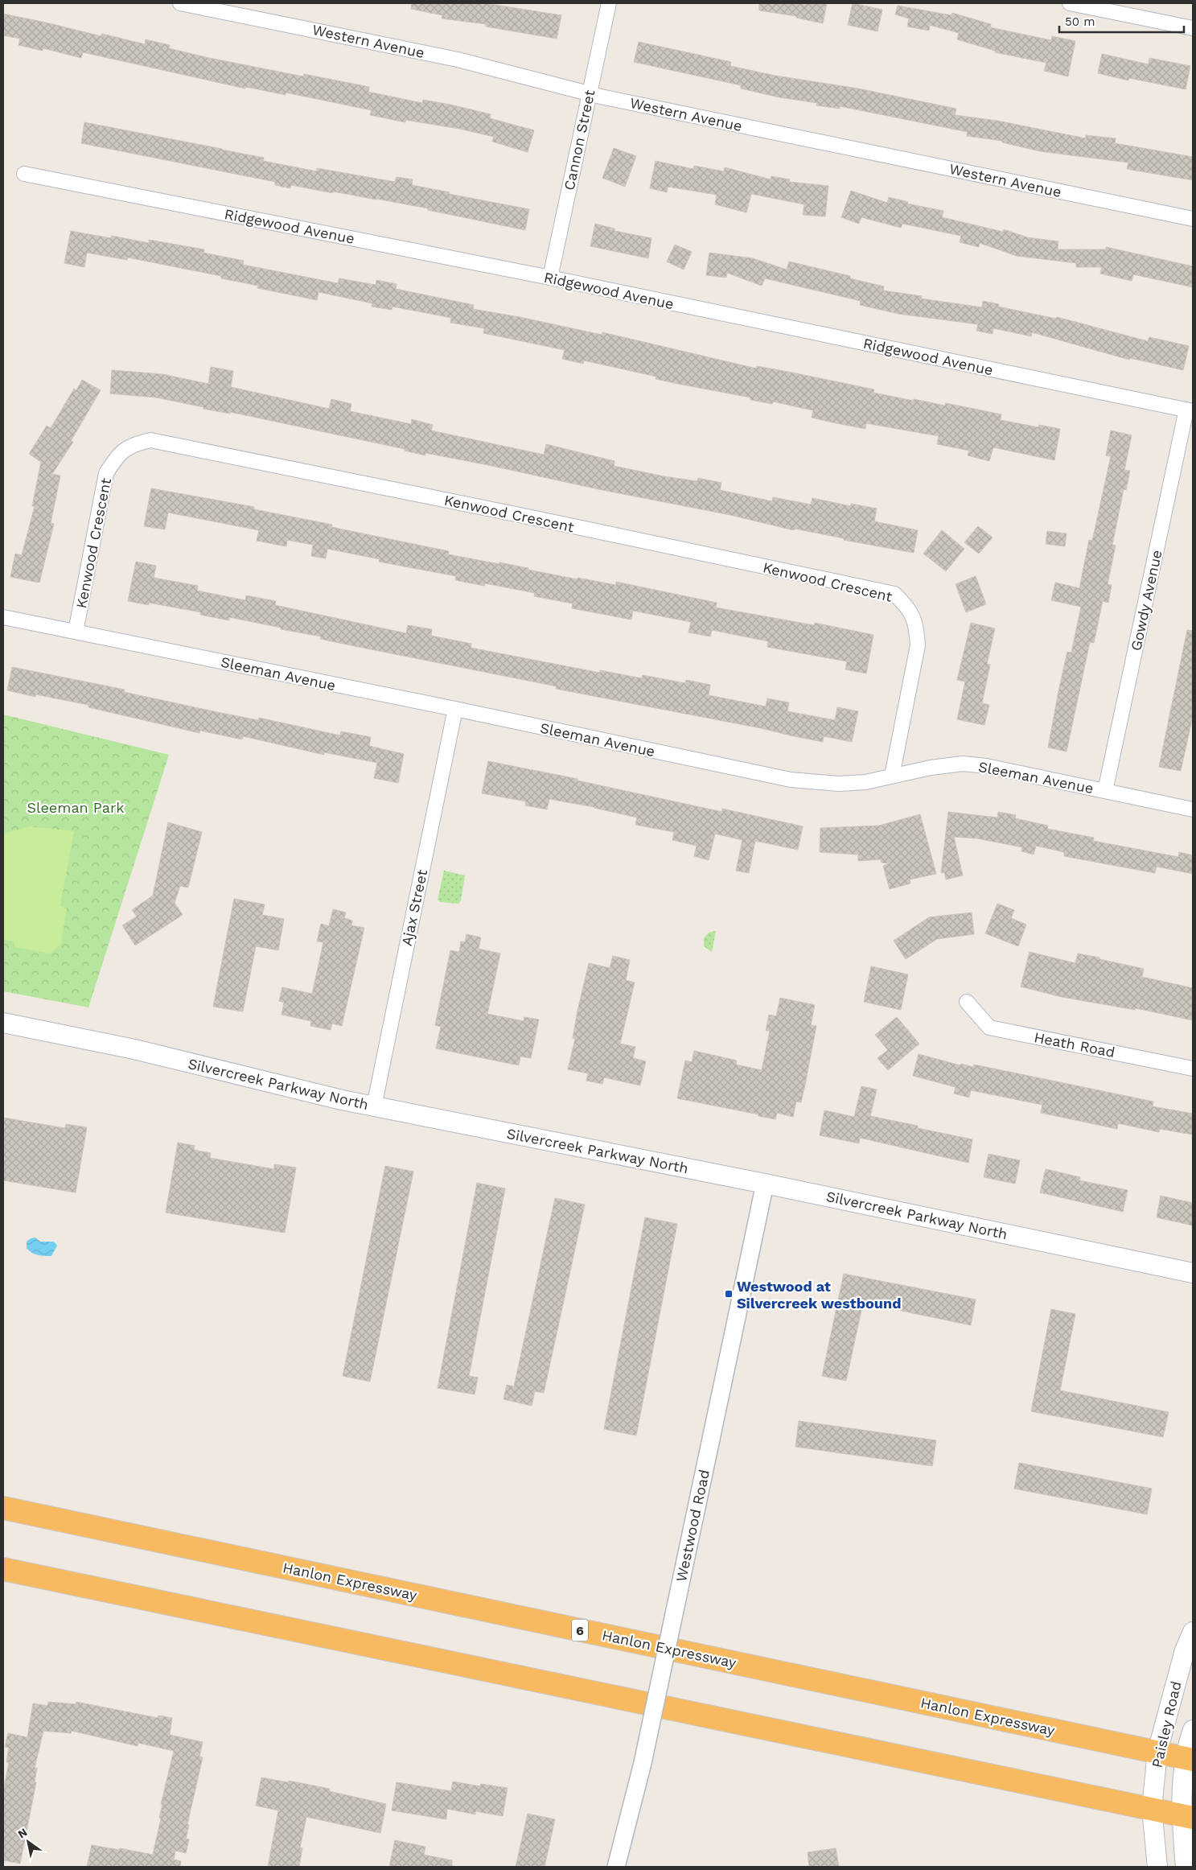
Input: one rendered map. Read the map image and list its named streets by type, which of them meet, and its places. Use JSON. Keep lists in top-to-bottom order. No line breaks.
{"streets":{"highway":["Hanlon Expressway","6"],"main road":["Silvercreek Parkway North","Paisley Road"],"street":["Western Avenue","Cannon Street","Ridgewood Avenue","Kenwood Crescent","Gowdy Avenue","Sleeman Avenue","Ajax Street","Heath Road","Westwood Road"]},"crossings":[["Western Avenue","Cannon Street"],["Cannon Street","Ridgewood Avenue"],["Ridgewood Avenue","Gowdy Avenue"],["Kenwood Crescent","Sleeman Avenue"],["Gowdy Avenue","Sleeman Avenue"],["Sleeman Avenue","Ajax Street"],["Ajax Street","Silvercreek Parkway North"],["Silvercreek Parkway North","Westwood Road"],["Hanlon Expressway","Paisley Road"]],"parks":["Sleeman Park"],"places":{"transit":["Westwood at Silvercreek westbound"]},"scale_bar":"50 m","north":"top left"}
